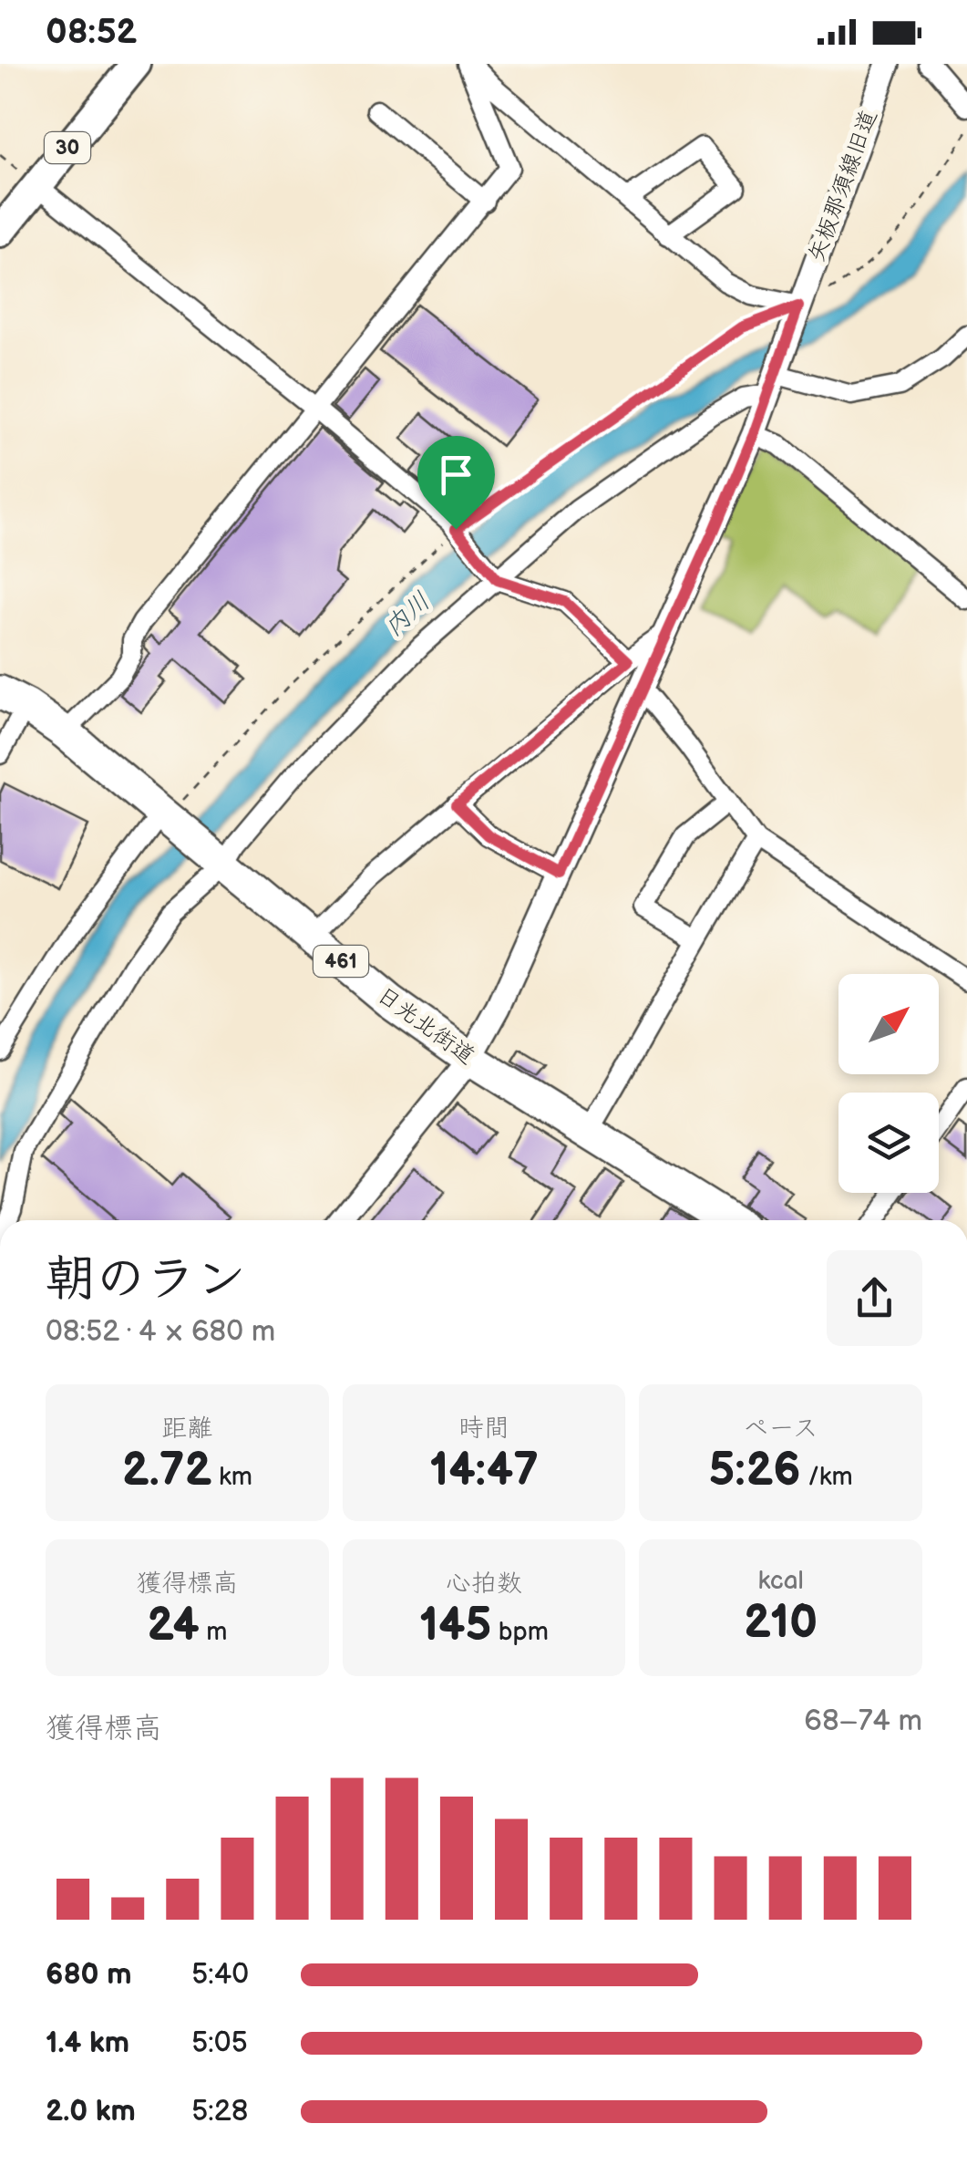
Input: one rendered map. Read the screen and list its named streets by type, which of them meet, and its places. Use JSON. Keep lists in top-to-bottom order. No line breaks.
{"streets":{"highway":["461","日光北街道"],"main road":["30"],"street":["矢板那須線旧道"]},"water":["内川"],"north":"top right","page":{"status":"08:52","heading":["朝のラン","08:52 · 4 × 680 m"],"stats":[["距離","2.72 km"],["時間","14:47"],["ペース","5:26 /km"],["獲得標高","24 m"],["心拍数","145 bpm"],["kcal","210"]],"chart":["獲得標高","68–74 m"],"list":[{"name":"680 m","note":"5:40"},{"name":"1.4 km","note":"5:05"},{"name":"2.0 km","note":"5:28"}]}}
